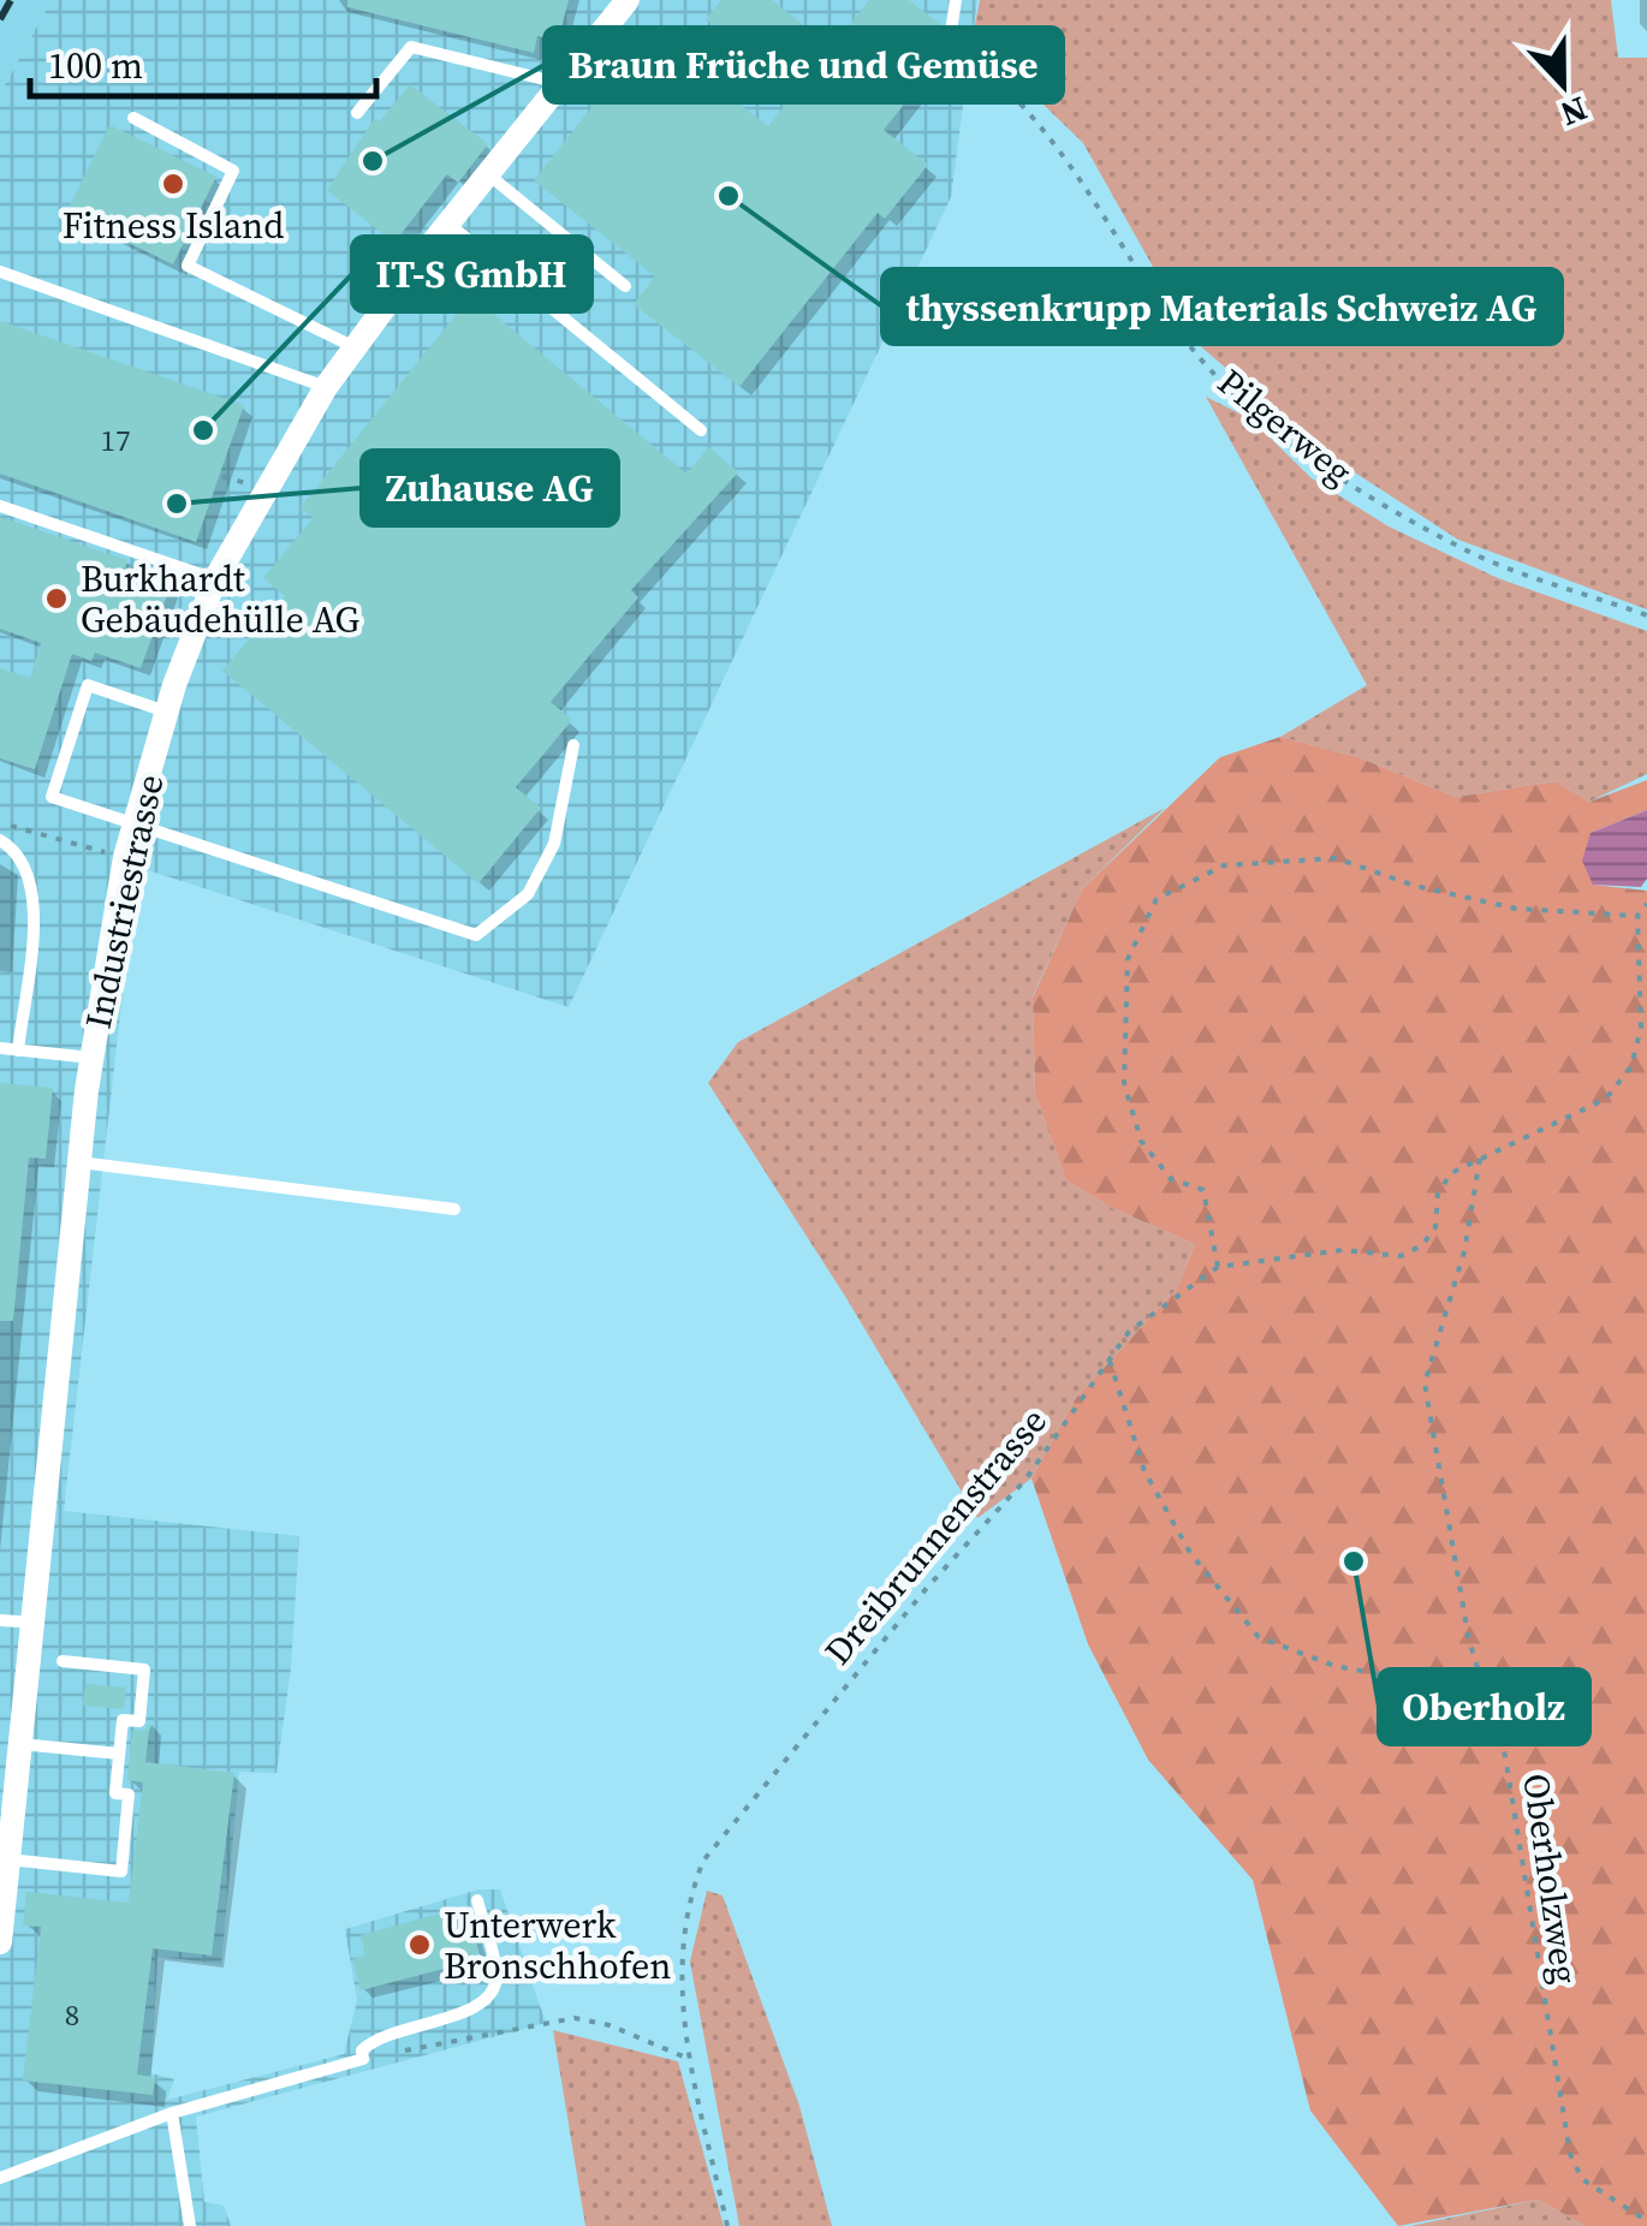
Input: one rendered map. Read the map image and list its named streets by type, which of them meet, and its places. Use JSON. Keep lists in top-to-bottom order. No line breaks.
{"streets":{"street":["Industriestrasse"],"path":["Pilgerweg","Dreibrunnenstrasse","Oberholzweg"]},"crossings":[["Dreibrunnenstrasse","Oberholzweg"]],"places":["Braun Früche und Gemüse","Fitness Island","thyssenkrupp Materials Schweiz AG","IT-S GmbH","Zuhause AG","Burkhardt Gebäudehülle AG","Oberholz","Unterwerk Bronschhofen"],"house_numbers":["17","8"],"scale_bar":"100 m","north":"bottom"}
